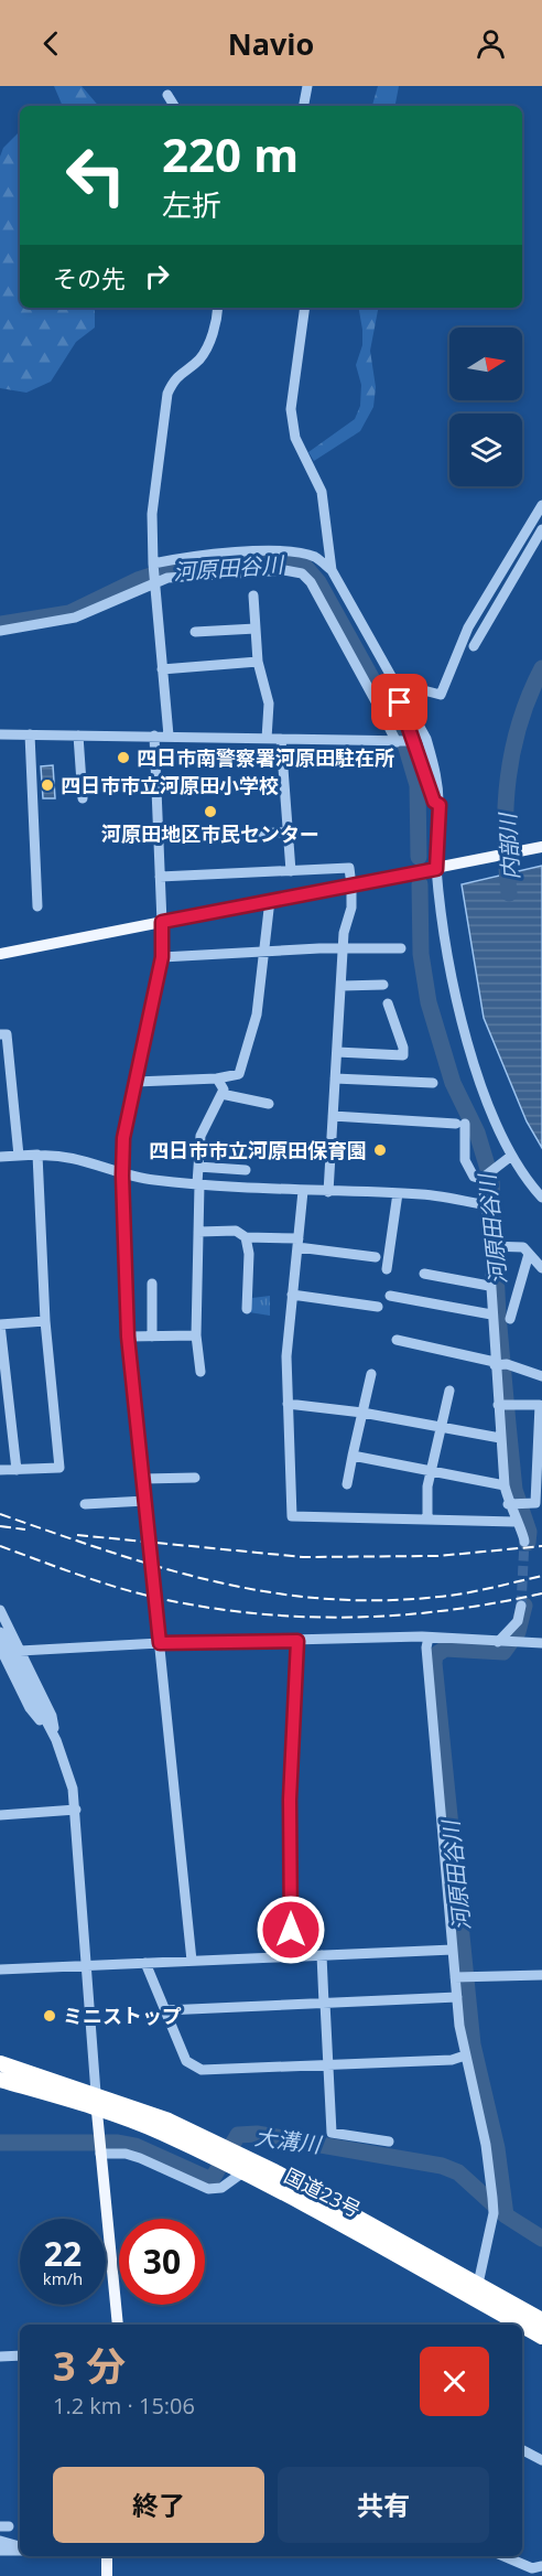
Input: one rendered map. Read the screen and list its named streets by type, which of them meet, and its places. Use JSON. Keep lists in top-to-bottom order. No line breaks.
{"streets":{"highway":["国道23号"]},"water":["河原田谷川","内部川","大溝川"],"places":["四日市南警察署河原田駐在所","四日市市立河原田小学校","河原田地区市民センター","四日市市立河原田保育園","ミニストップ"],"north":"right","page":{"header":"Navio","turn":["220 m","左折"],"then":"その先","speed":"22 km/h","limit":"30","heading":["3 分","1.2 km · 15:06"],"buttons":["終了","共有"]}}
